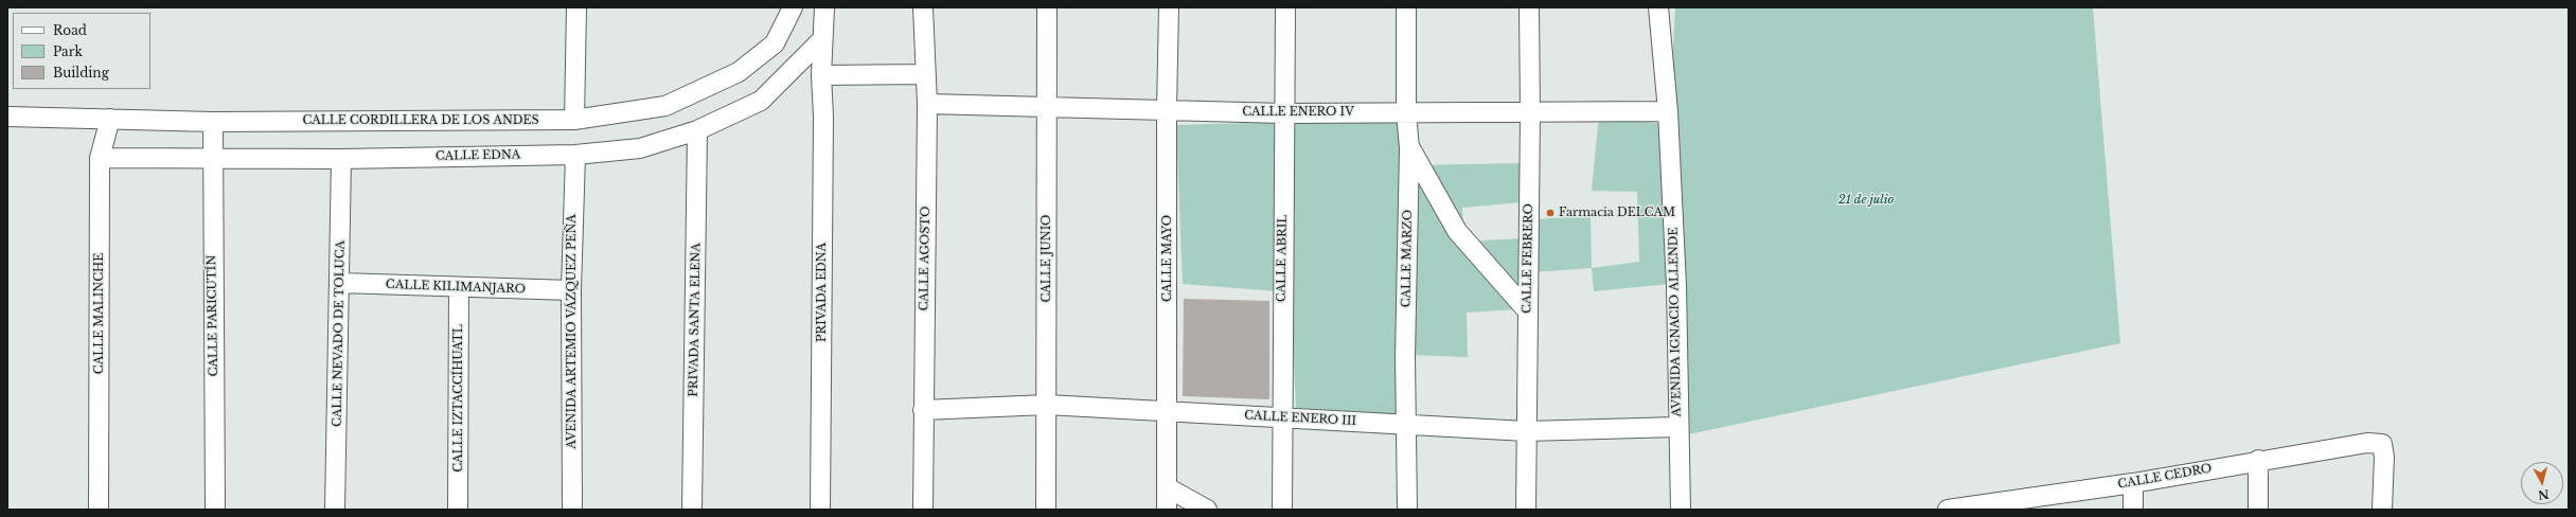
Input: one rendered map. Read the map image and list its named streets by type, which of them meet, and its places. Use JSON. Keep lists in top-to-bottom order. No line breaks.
{"streets":{"street":["CALLE ENERO IV","CALLE CORDILLERA DE LOS ANDES","CALLE EDNA","CALLE AGOSTO","CALLE JUNIO","CALLE MAYO","CALLE ABRIL","CALLE MARZO","CALLE FEBRERO","CALLE KILIMANJARO","PRIVADA EDNA","CALLE MALINCHE","CALLE PARICUTÍN","PRIVADA SANTA ELENA","AVENIDA IGNACIO ALLENDE","AVENIDA ARTEMIO VÁZQUEZ PEÑA","CALLE NEVADO DE TOLUCA","CALLE IZTACCÍHUATL","CALLE ENERO III","CALLE CEDRO"]},"crossings":[["CALLE ENERO IV","CALLE AGOSTO"],["CALLE ENERO IV","CALLE JUNIO"],["CALLE ENERO IV","CALLE MAYO"],["CALLE ENERO IV","CALLE ABRIL"],["CALLE ENERO IV","CALLE MARZO"],["CALLE ENERO IV","CALLE FEBRERO"],["CALLE ENERO IV","AVENIDA IGNACIO ALLENDE"],["CALLE CORDILLERA DE LOS ANDES","CALLE MALINCHE"],["CALLE CORDILLERA DE LOS ANDES","CALLE PARICUTÍN"],["CALLE EDNA","PRIVADA EDNA"],["CALLE EDNA","CALLE MALINCHE"],["CALLE EDNA","CALLE PARICUTÍN"],["CALLE EDNA","PRIVADA SANTA ELENA"],["CALLE EDNA","AVENIDA ARTEMIO VÁZQUEZ PEÑA"],["CALLE EDNA","CALLE NEVADO DE TOLUCA"],["CALLE AGOSTO","CALLE ENERO III"],["CALLE JUNIO","CALLE ENERO III"],["CALLE MAYO","CALLE ENERO III"],["CALLE ABRIL","CALLE ENERO III"],["CALLE MARZO","CALLE ENERO III"],["CALLE FEBRERO","CALLE ENERO III"],["CALLE KILIMANJARO","AVENIDA ARTEMIO VÁZQUEZ PEÑA"],["CALLE KILIMANJARO","CALLE NEVADO DE TOLUCA"],["CALLE KILIMANJARO","CALLE IZTACCÍHUATL"],["AVENIDA IGNACIO ALLENDE","CALLE ENERO III"]],"parks":["21 de julio"],"places":["Farmacia DELCAM"],"legend":["Road","Park","Building"],"north":"bottom"}
